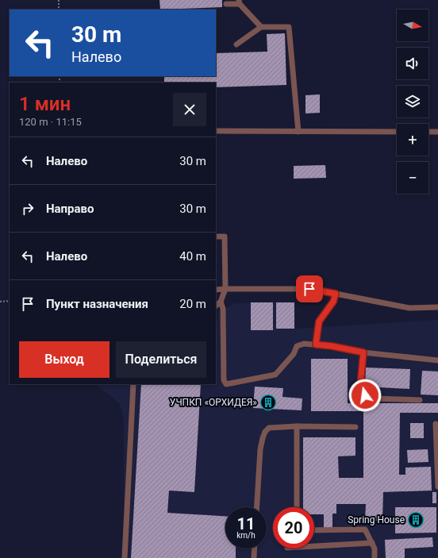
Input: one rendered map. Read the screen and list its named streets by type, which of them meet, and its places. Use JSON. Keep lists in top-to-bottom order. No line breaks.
{"places":{"building":["УЧПКП «ОРХИДЕЯ»","Spring House"]},"north":"right","page":{"map_buttons":["+","−"],"turn":["30 m","Налево"],"heading":["1 мин","120 m · 11:15"],"list":[{"name":"Налево","value":"30 m"},{"name":"Направо","value":"30 m"},{"name":"Налево","value":"40 m"},{"name":"Пункт назначения","value":"20 m"}],"buttons":["Выход","Поделиться"],"speed":"11 km/h","limit":"20"}}
